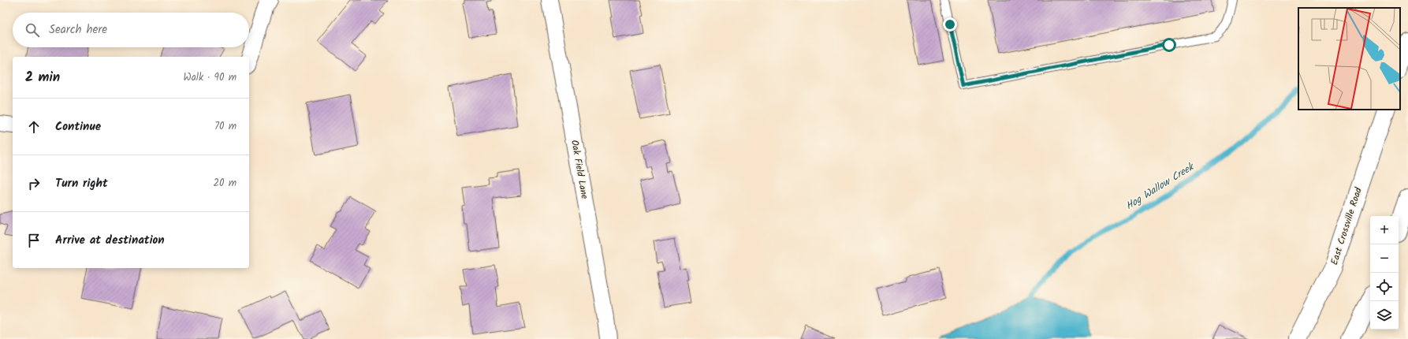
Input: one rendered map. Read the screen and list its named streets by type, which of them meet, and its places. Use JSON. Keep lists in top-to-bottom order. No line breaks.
{"streets":{"main road":["East Crossville Road"],"street":["Oak Field Lane"]},"water":["Hog Wallow Creek"],"page":{"search":"Search here","heading":["2 min","Walk · 90 m"],"list":[["Continue","70 m"],["Turn right","20 m"],"Arrive at destination"],"map_buttons":["+","−"]}}
